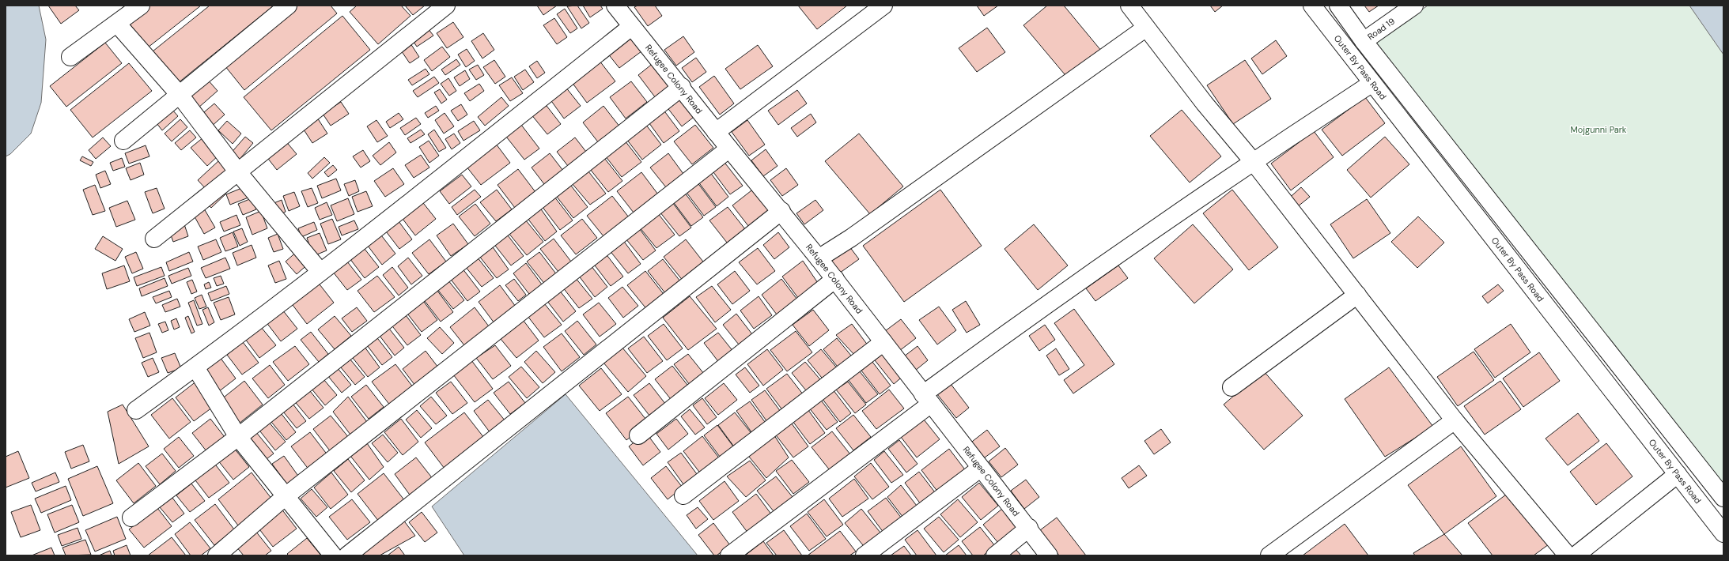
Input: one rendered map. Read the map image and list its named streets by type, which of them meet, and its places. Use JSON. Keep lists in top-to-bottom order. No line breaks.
{"streets":{"street":["Road 19","Outer By Pass Road","Refugee Colony Road"]},"parks":["Mojgunni Park"]}
